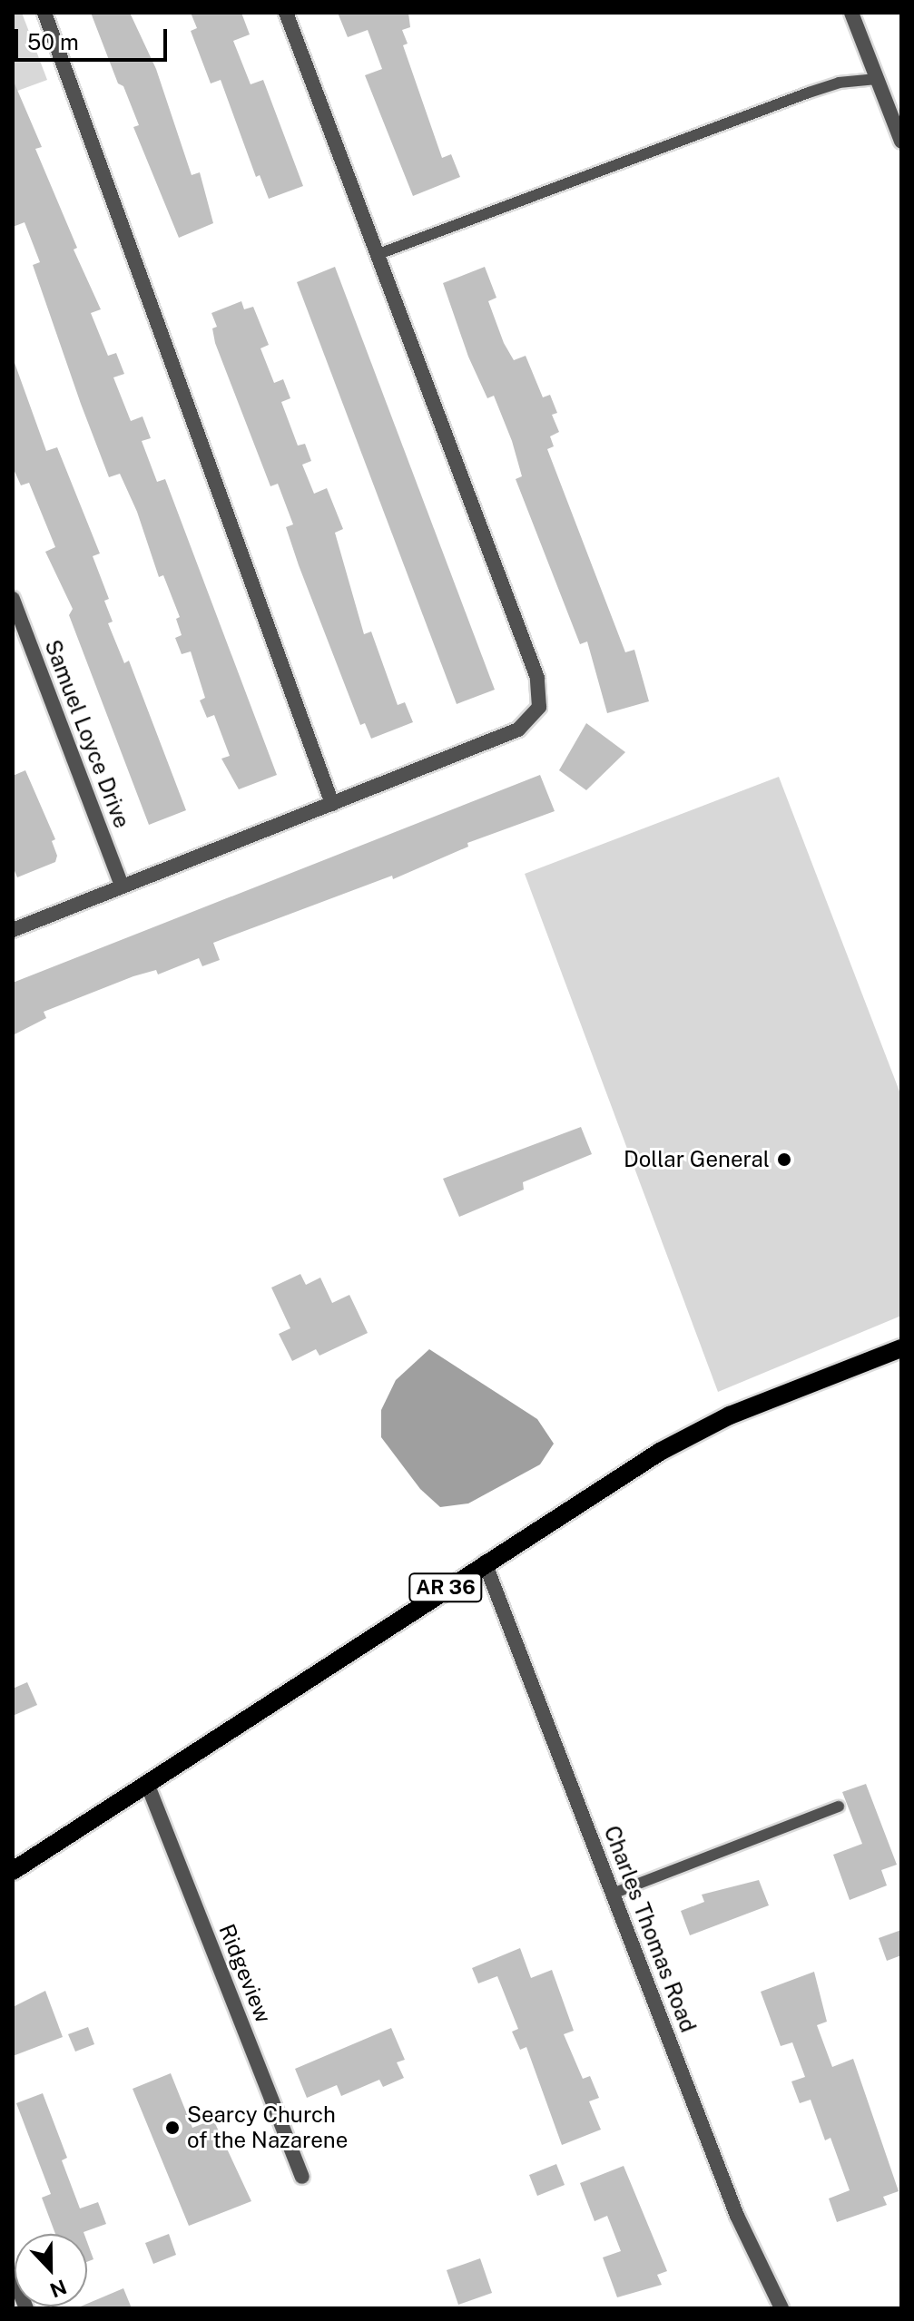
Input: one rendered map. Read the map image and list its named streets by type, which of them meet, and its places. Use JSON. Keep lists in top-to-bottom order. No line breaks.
{"streets":{"main road":["AR 36"],"street":["Samuel Loyce Drive","Charles Thomas Road","Ridgeview"]},"crossings":[["AR 36","Charles Thomas Road"],["AR 36","Ridgeview"]],"places":["Dollar General","Searcy Church of the Nazarene"],"scale_bar":"50 m","north":"bottom"}
